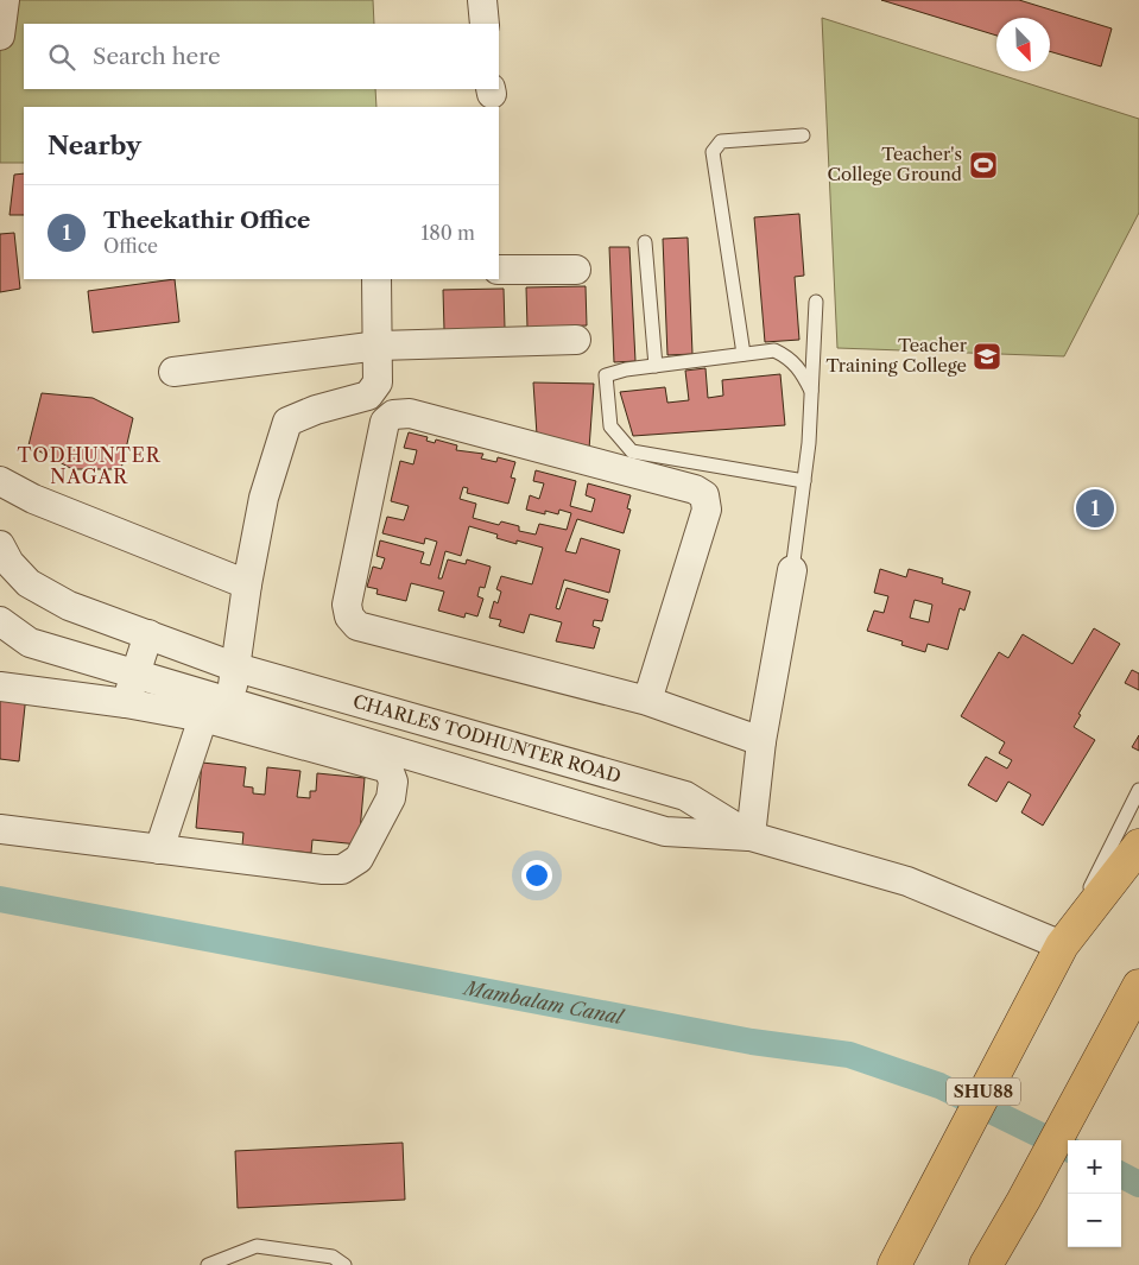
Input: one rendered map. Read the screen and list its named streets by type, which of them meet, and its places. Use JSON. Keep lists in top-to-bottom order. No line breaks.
{"streets":{"main road":["SHU88"],"street":["CHARLES TODHUNTER ROAD"]},"crossings":[["CHARLES TODHUNTER ROAD","SHU88"]],"districts":["TODHUNTER NAGAR"],"water":["Mambalam Canal"],"places":{"sports":["Teacher's College Ground"],"school or university":["Teacher Training College"]},"north":"bottom right","page":{"search":"Search here","heading":"Nearby","list":[{"mark":"1","name":"Theekathir Office","note":"Office","value":"180 m"}],"pins":"1","map_buttons":["+","−"]}}
